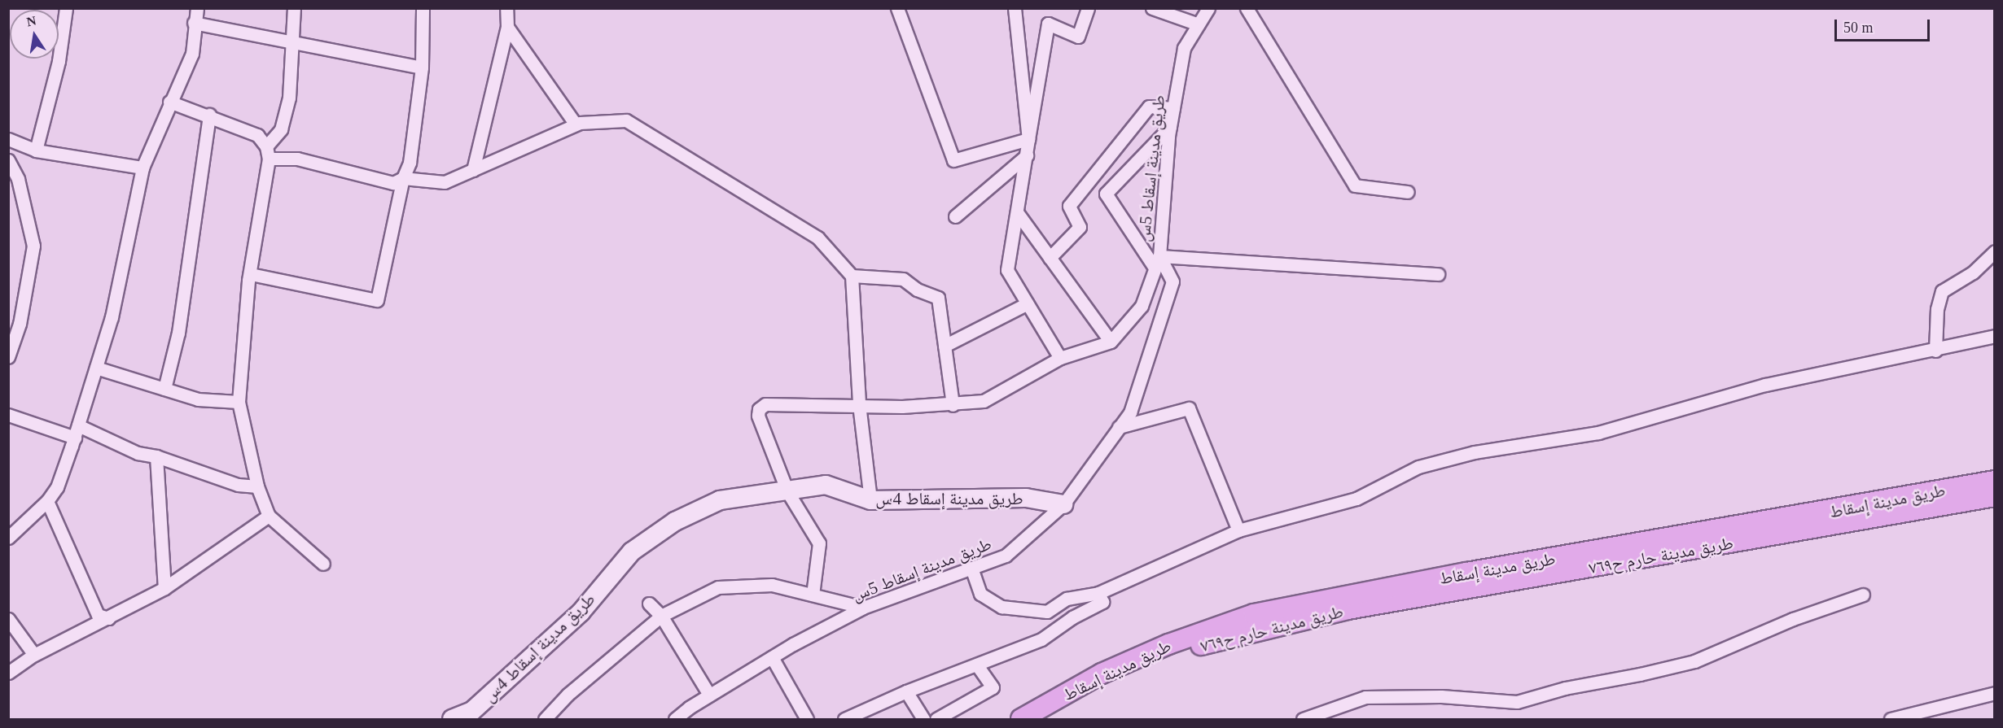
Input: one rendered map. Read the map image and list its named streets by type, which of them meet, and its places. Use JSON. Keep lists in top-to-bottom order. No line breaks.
{"streets":{"main road":["طريق مدينة إسقاط","طريق مدينة حارم ح٧٦٩"],"street":["طريق مدينة إسقاط 5س","طريق مدينة إسقاط 4س"]},"crossings":[["طريق مدينة إسقاط 5س","طريق مدينة إسقاط 4س"],["طريق مدينة إسقاط","طريق مدينة حارم ح٧٦٩"]],"scale_bar":"50 m","north":"top"}
